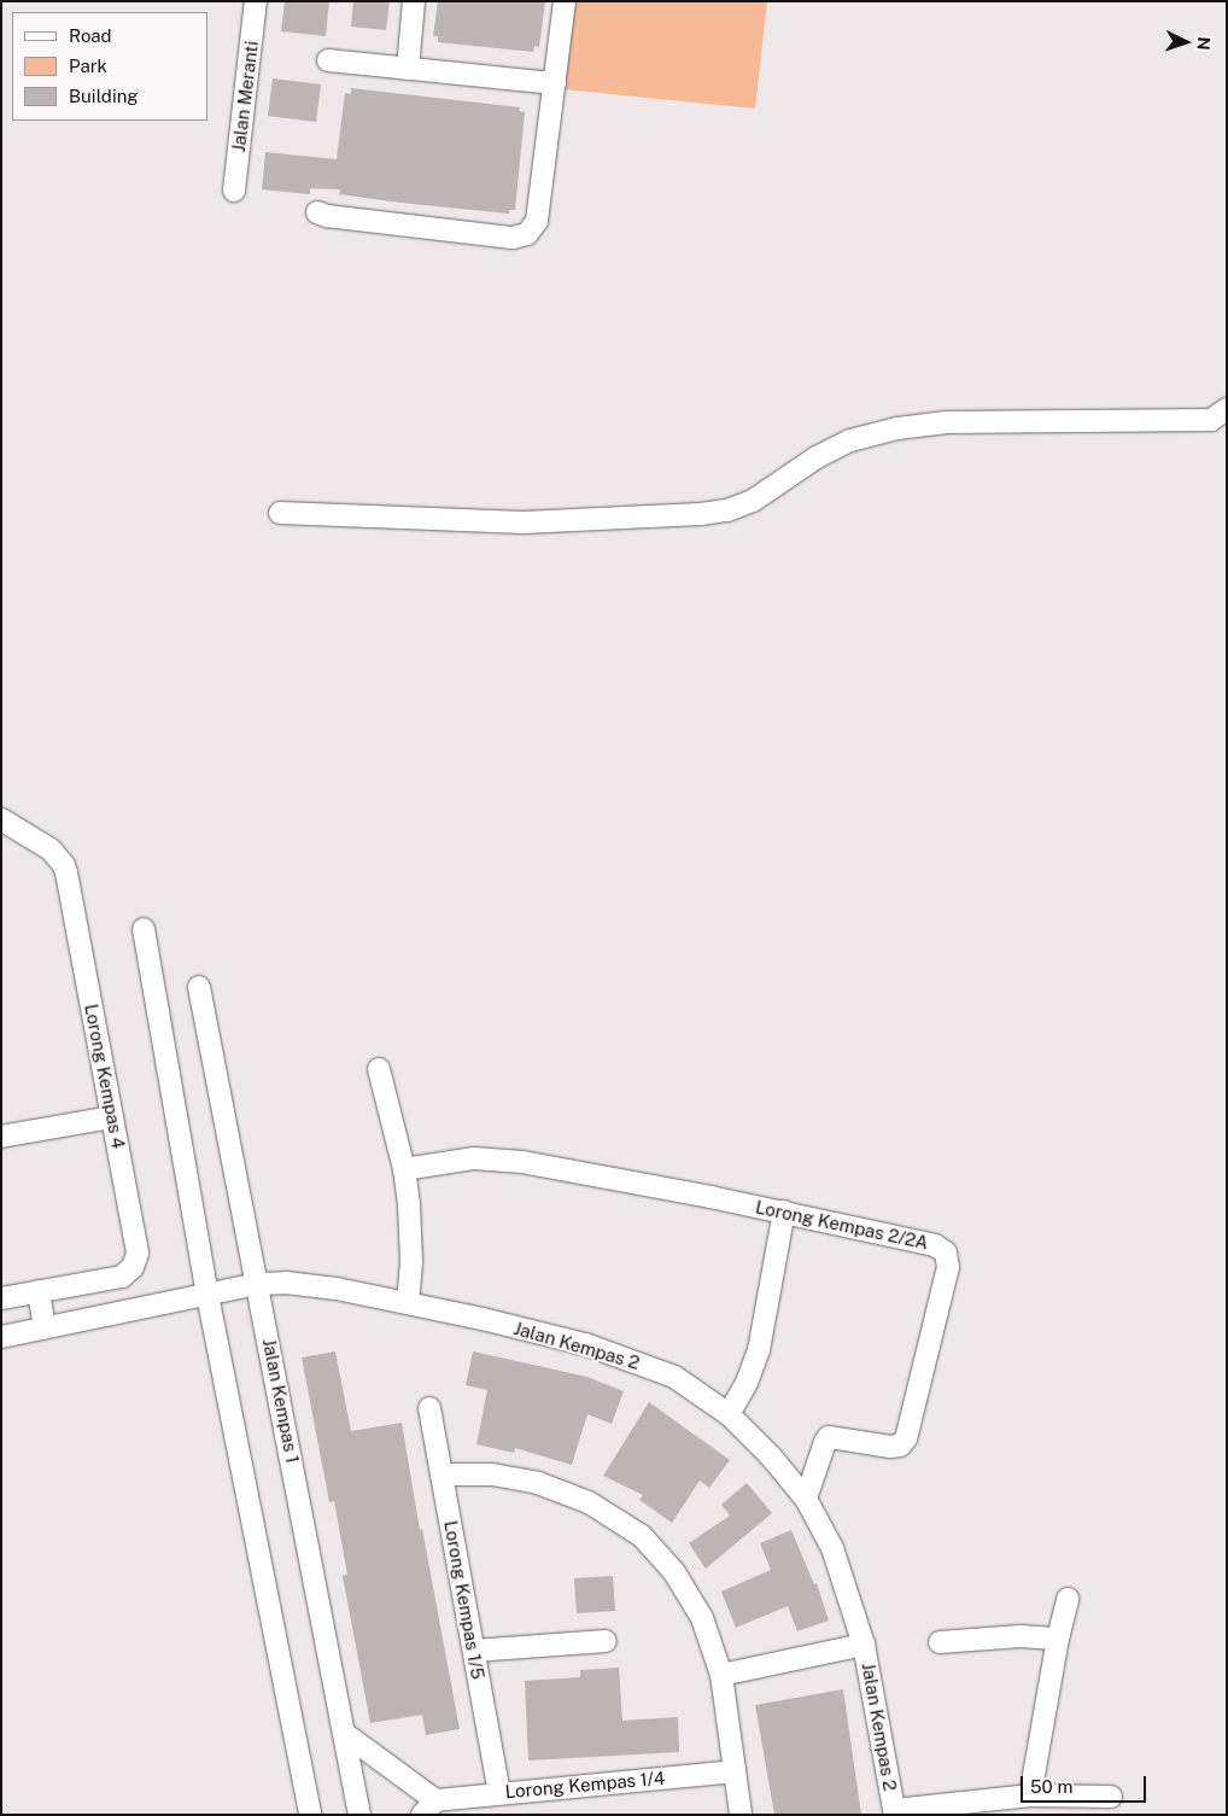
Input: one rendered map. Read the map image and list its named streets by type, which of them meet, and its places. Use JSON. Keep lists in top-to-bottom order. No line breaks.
{"streets":{"street":["Jalan Meranti","Lorong Kempas 4","Lorong Kempas 2/2A","Jalan Kempas 2","Jalan Kempas 1","Lorong Kempas 1/5","Lorong Kempas 1/4"]},"crossings":[["Lorong Kempas 2/2A","Jalan Kempas 2"],["Jalan Kempas 2","Jalan Kempas 1"],["Jalan Kempas 1","Lorong Kempas 1/4"],["Lorong Kempas 1/5","Lorong Kempas 1/4"]],"legend":["Road","Park","Building"],"scale_bar":"50 m","north":"right"}
